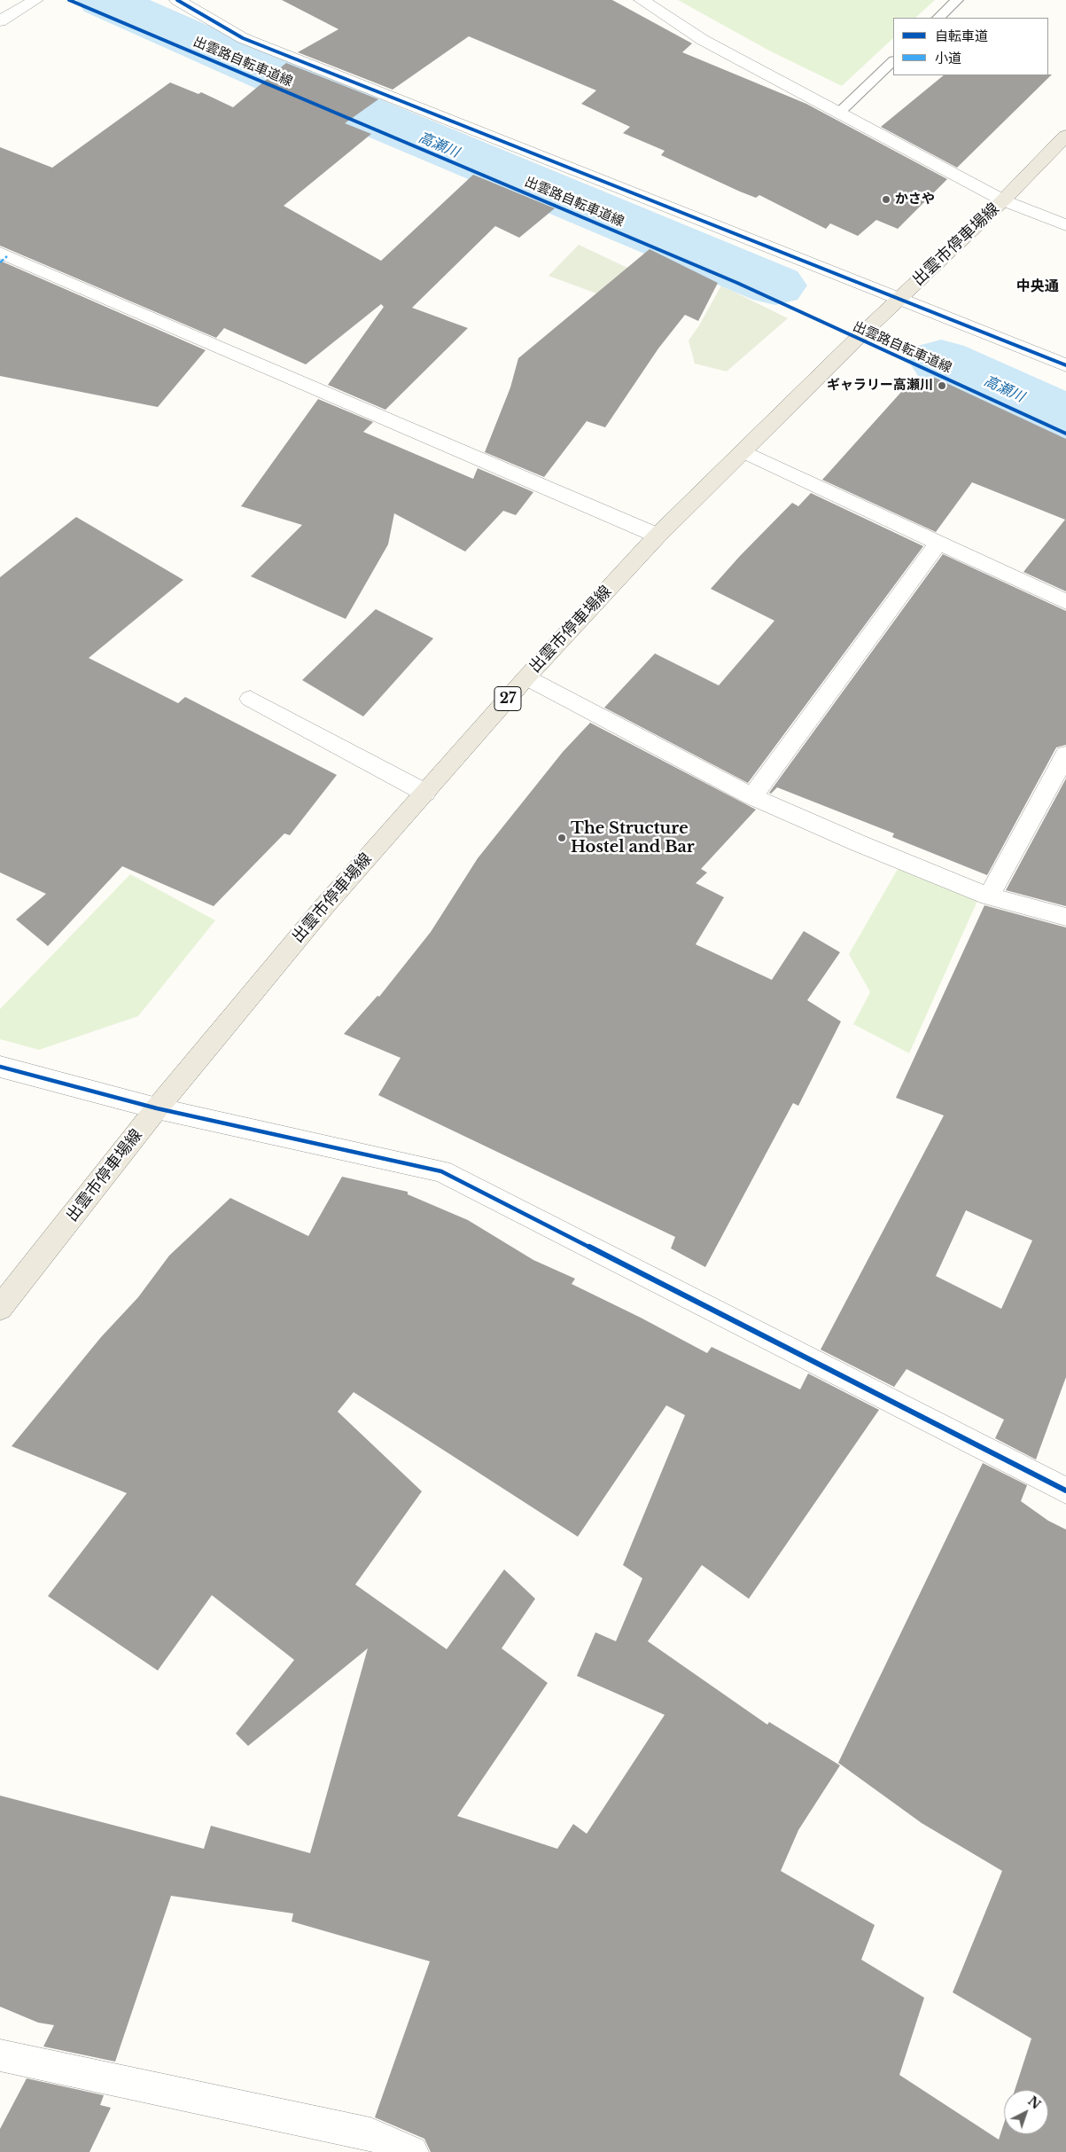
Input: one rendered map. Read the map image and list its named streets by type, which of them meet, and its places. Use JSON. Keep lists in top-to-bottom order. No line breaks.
{"streets":{"main road":["出雲市停車場線","27"],"cycle path":["出雲路自転車道線"]},"districts":["中央通"],"water":["高瀬川"],"places":["かさや","ギャラリー高瀬川","The Structure Hostel and Bar"],"legend":["自転車道","小道"],"north":"top right"}
